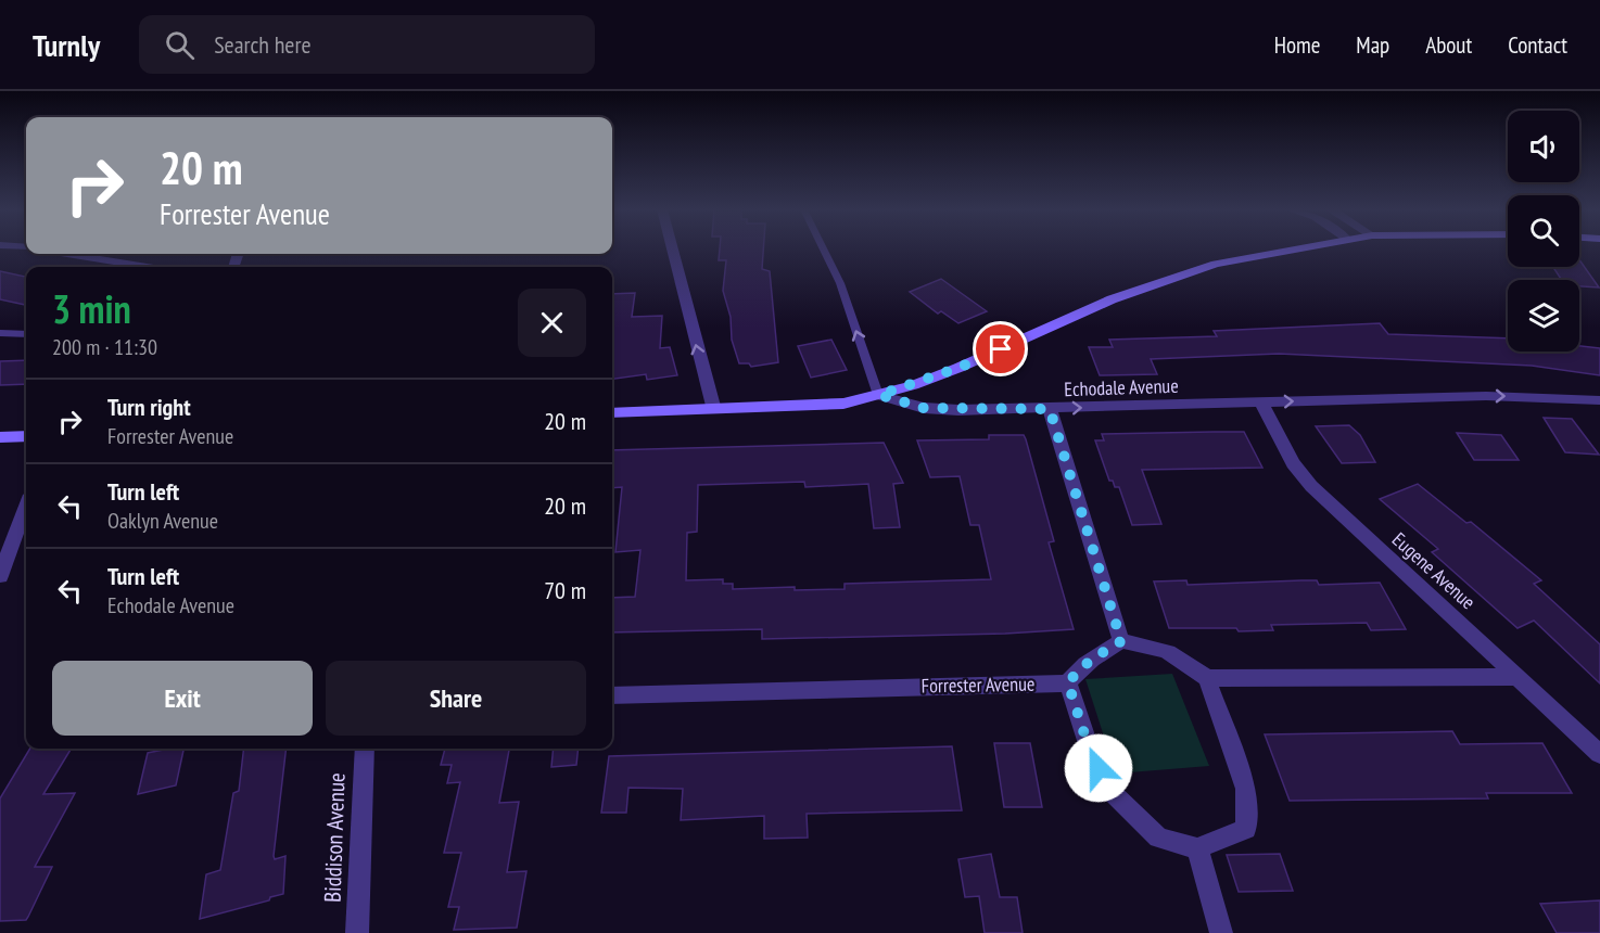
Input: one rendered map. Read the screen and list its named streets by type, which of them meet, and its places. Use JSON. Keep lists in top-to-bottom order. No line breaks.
{"streets":{"main road":["Echodale Avenue"],"street":["Eugene Avenue","Forrester Avenue","Biddison Avenue"]},"crossings":[["Echodale Avenue","Eugene Avenue"]],"page":{"header":"Turnly","search":"Search here","nav":["Home","Map","About","Contact"],"turn":["20 m","Forrester Avenue"],"heading":["3 min","200 m · 11:30"],"list":[{"name":"Turn right","note":"Forrester Avenue","value":"20 m"},{"name":"Turn left","note":"Oaklyn Avenue","value":"20 m"},{"name":"Turn left","note":"Echodale Avenue","value":"70 m"}],"buttons":["Exit","Share"]}}
